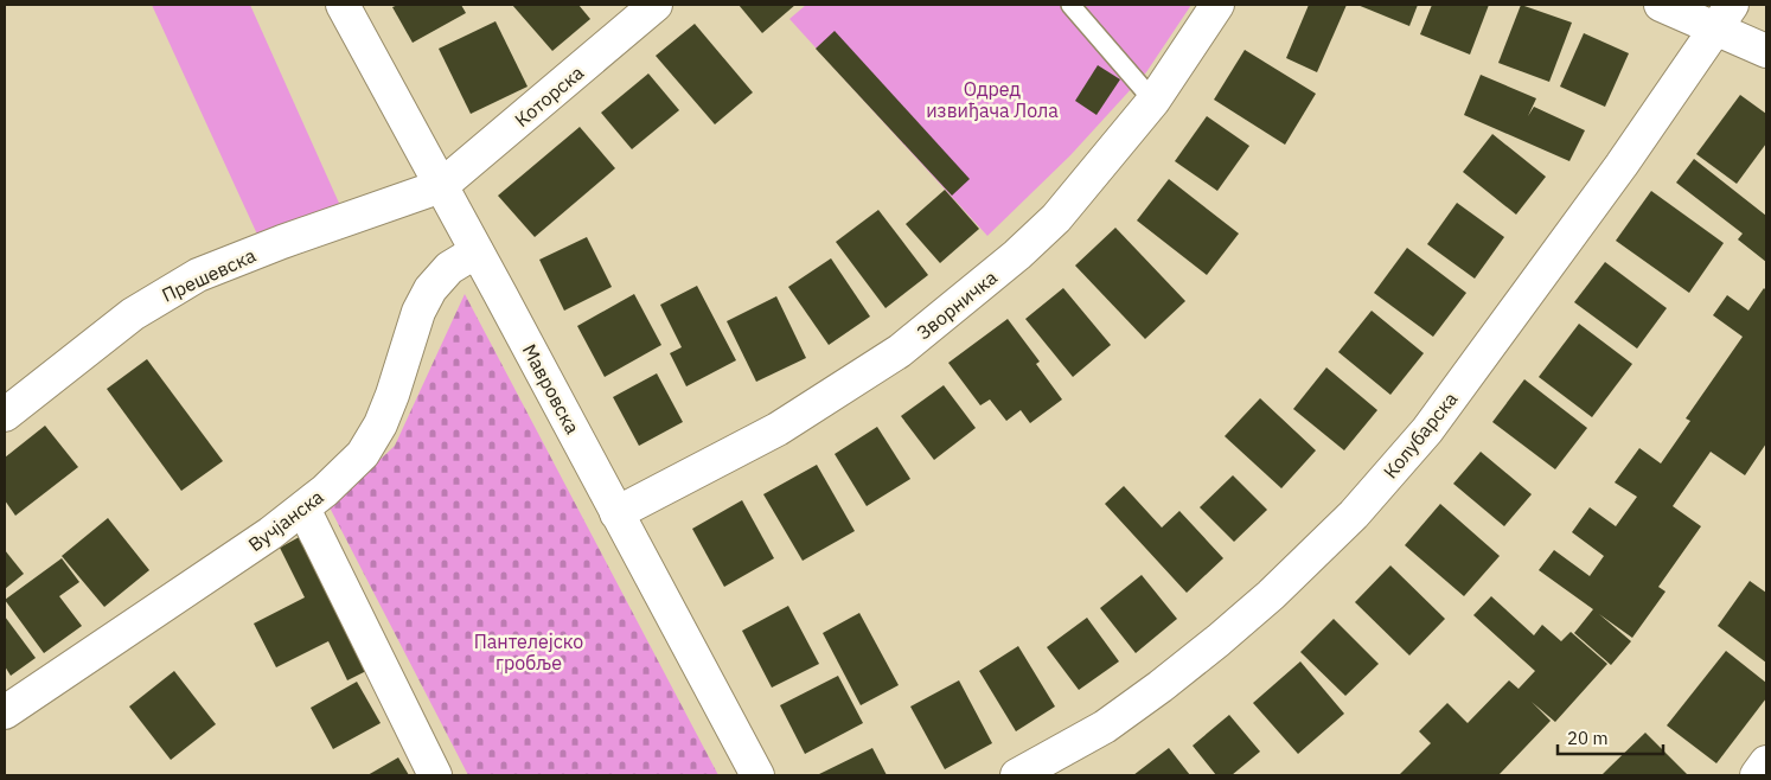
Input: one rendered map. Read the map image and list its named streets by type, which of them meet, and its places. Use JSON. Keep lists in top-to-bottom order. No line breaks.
{"streets":{"street":["Которска","Прешевска","Зворничка","Мавровска","Колубарска","Вучјанска"]},"crossings":[["Которска","Прешевска"],["Которска","Мавровска"],["Прешевска","Мавровска"],["Зворничка","Мавровска"],["Мавровска","Вучјанска"]],"parks":["Одред извиђача Лола","Пантелејско гробље"],"scale_bar":"20 m"}
